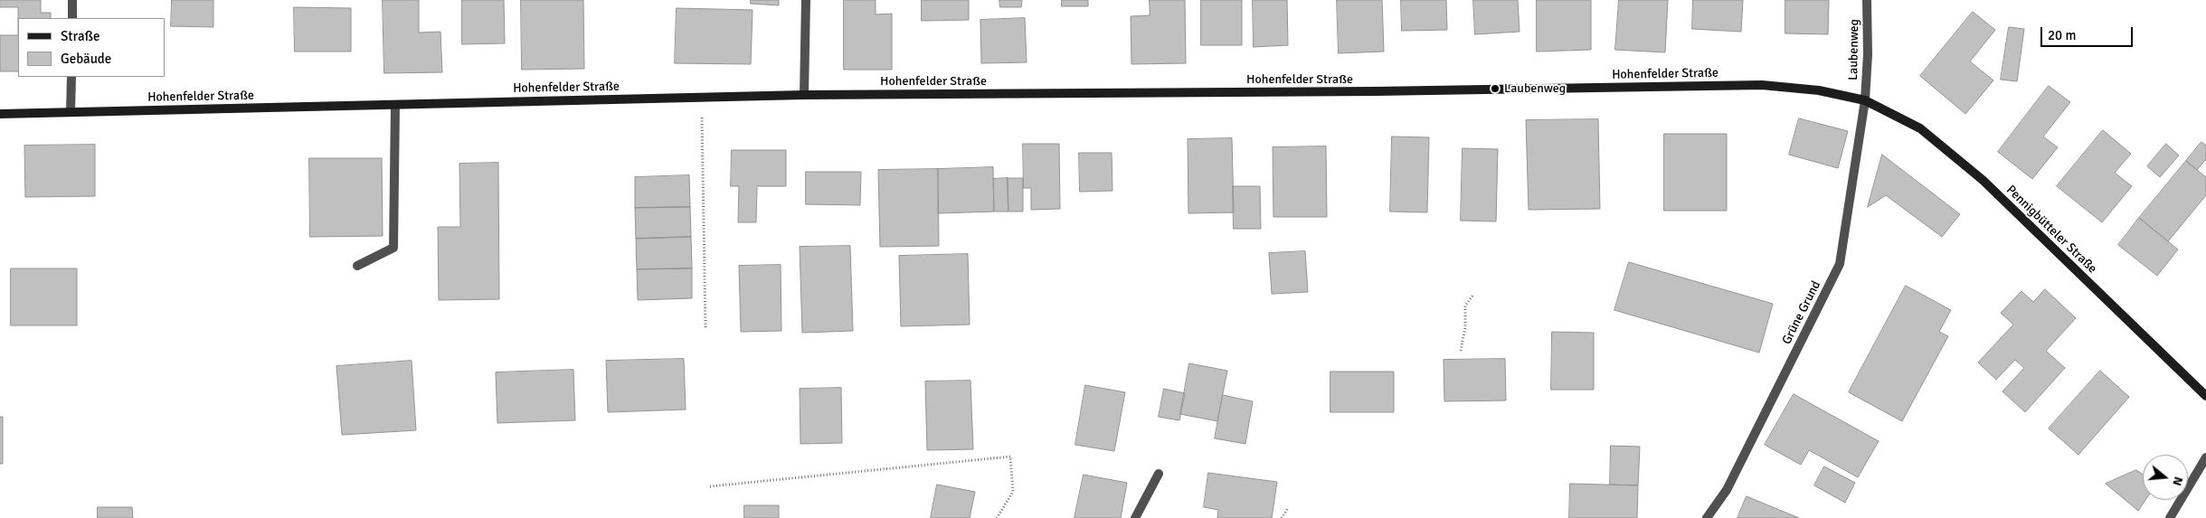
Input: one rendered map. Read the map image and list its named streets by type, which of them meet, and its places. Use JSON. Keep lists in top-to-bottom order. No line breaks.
{"streets":{"street":["Laubenweg","Hohenfelder Straße","Pennigbütteler Straße","Grüne Grund"]},"crossings":[["Laubenweg","Hohenfelder Straße"],["Laubenweg","Pennigbütteler Straße"],["Laubenweg","Grüne Grund"],["Hohenfelder Straße","Pennigbütteler Straße"],["Hohenfelder Straße","Grüne Grund"],["Pennigbütteler Straße","Grüne Grund"]],"places":["Laubenweg"],"legend":["Straße","Gebäude"],"scale_bar":"20 m","north":"right"}
